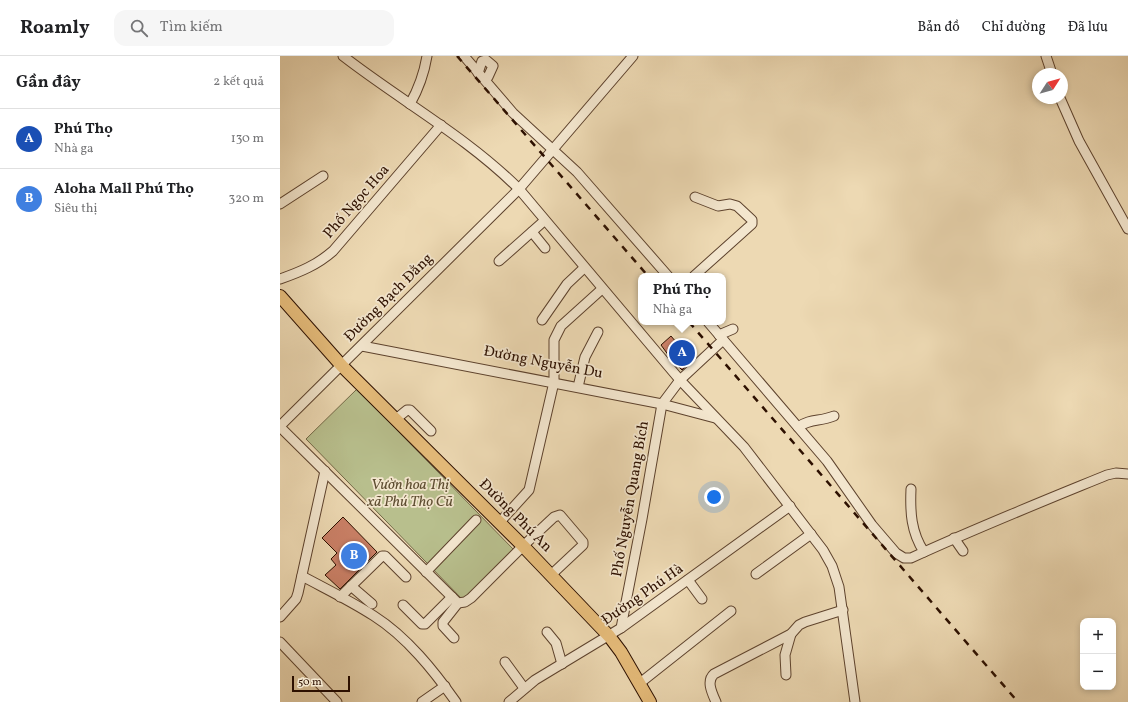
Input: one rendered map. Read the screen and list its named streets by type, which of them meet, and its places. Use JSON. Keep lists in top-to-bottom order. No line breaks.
{"streets":{"main road":["Đường Phú An"],"street":["Phố Ngọc Hoa","Đường Bạch Đằng","Đường Nguyễn Du","Phố Nguyễn Quang Bích","Đường Phú Hà"]},"crossings":[["Đường Bạch Đằng","Đường Nguyễn Du"],["Đường Bạch Đằng","Đường Phú An"],["Đường Nguyễn Du","Phố Nguyễn Quang Bích"],["Phố Nguyễn Quang Bích","Đường Phú Hà"],["Đường Phú An","Đường Phú Hà"]],"parks":["Vườn hoa Thị xã Phú Thọ Cũ"],"scale_bar":"50 m","north":"top right","page":{"header":"Roamly","search":"Tìm kiếm","nav":["Bản đồ","Chỉ đường","Đã lưu"],"heading":["Gần đây","2 kết quả"],"list":[{"mark":"A","name":"Phú Thọ","note":"Nhà ga","value":"130 m"},{"mark":"B","name":"Aloha Mall Phú Thọ","note":"Siêu thị","value":"320 m"}],"popup":["Phú Thọ","Nhà ga"],"pins":["A","B"],"map_buttons":["+","−"],"scale":"50 m"}}
